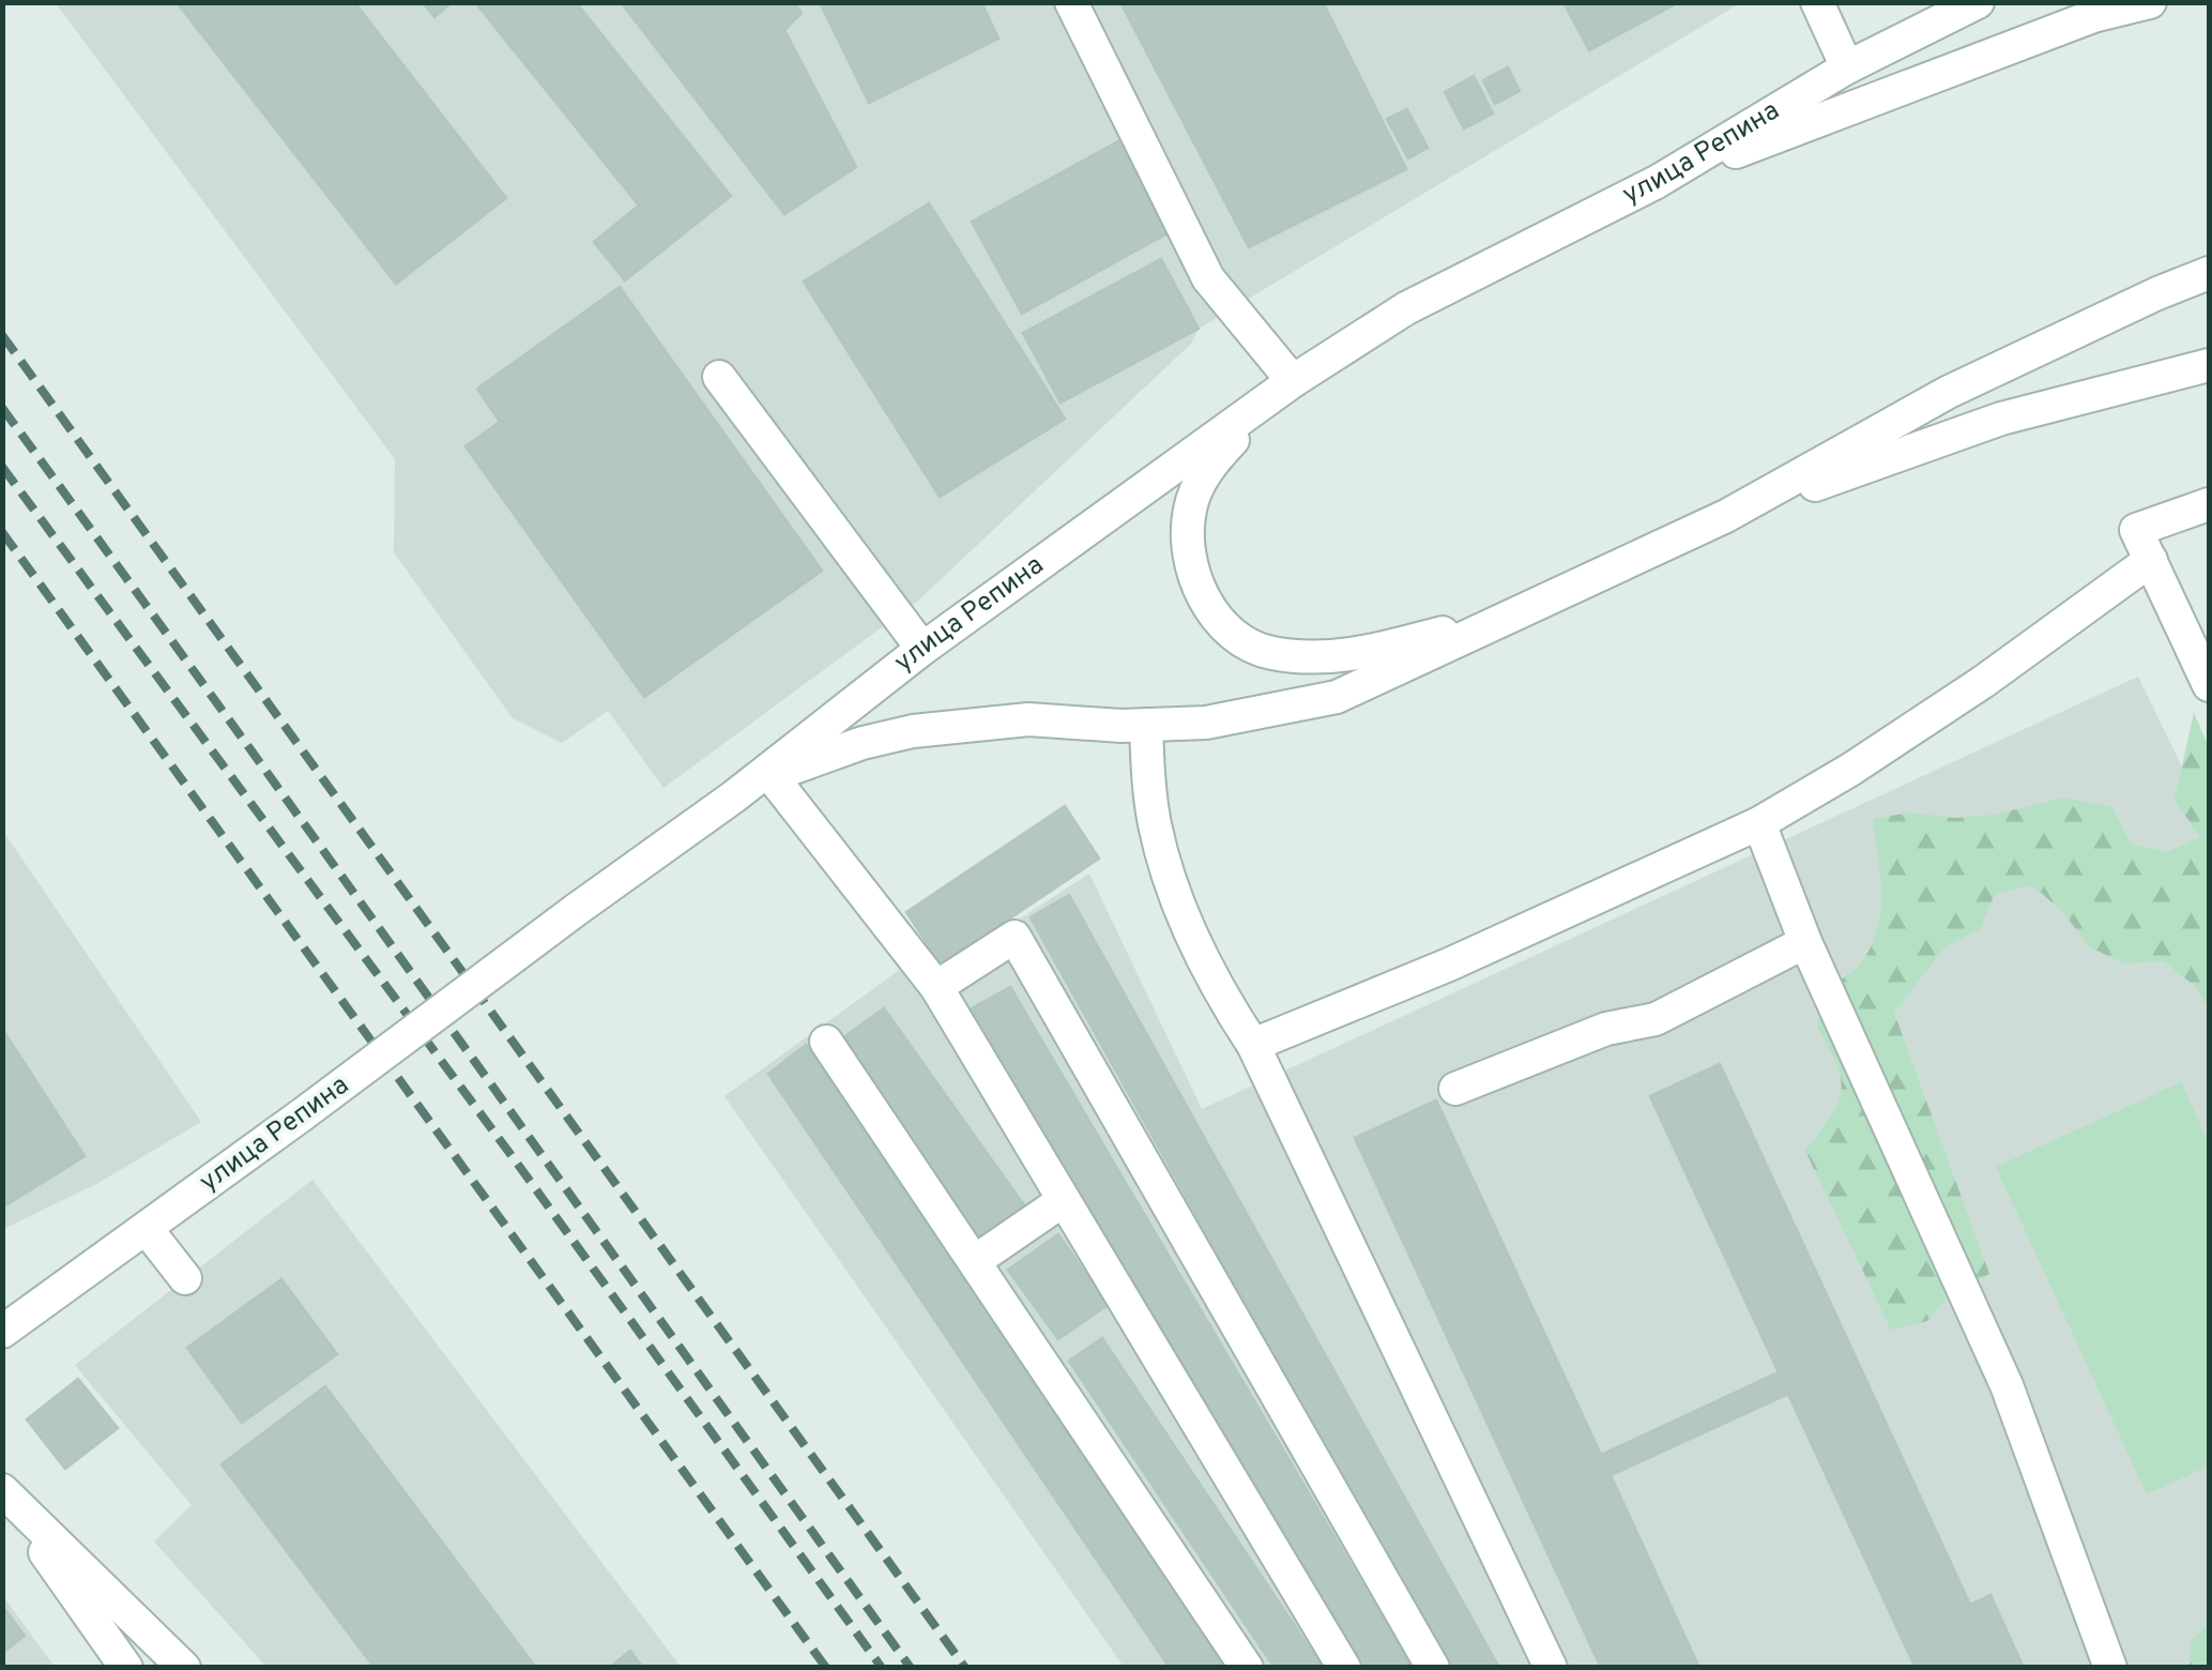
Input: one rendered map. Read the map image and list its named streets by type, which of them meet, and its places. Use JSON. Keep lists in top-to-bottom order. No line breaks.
{"streets":{"street":["улица Репина"]}}
